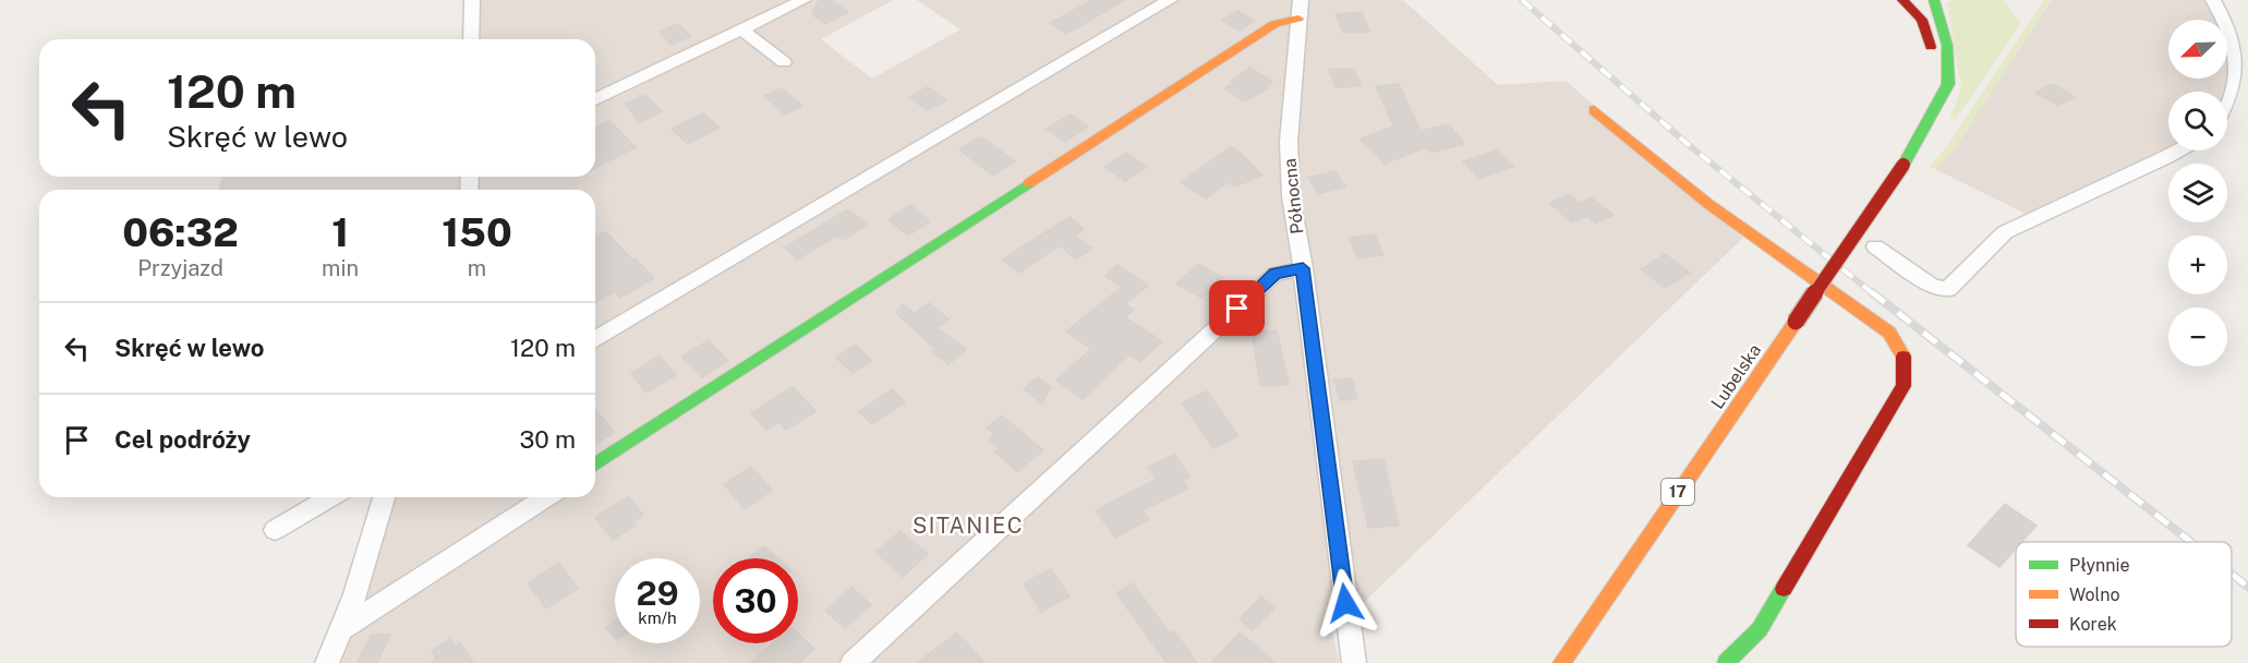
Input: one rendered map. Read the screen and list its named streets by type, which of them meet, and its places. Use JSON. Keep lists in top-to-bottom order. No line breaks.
{"streets":{"main road":["Lubelska","17"],"street":["Północna"]},"districts":["SITANIEC"],"legend":["Płynnie","Wolno","Korek"],"north":"bottom left","page":{"map_buttons":["+","−"],"turn":["120 m","Skręć w lewo"],"eta":["06:32","Przyjazd","1","min","150","m"],"list":[{"name":"Skręć w lewo","value":"120 m"},{"name":"Cel podróży","value":"30 m"}],"speed":"29 km/h","limit":"30"}}
